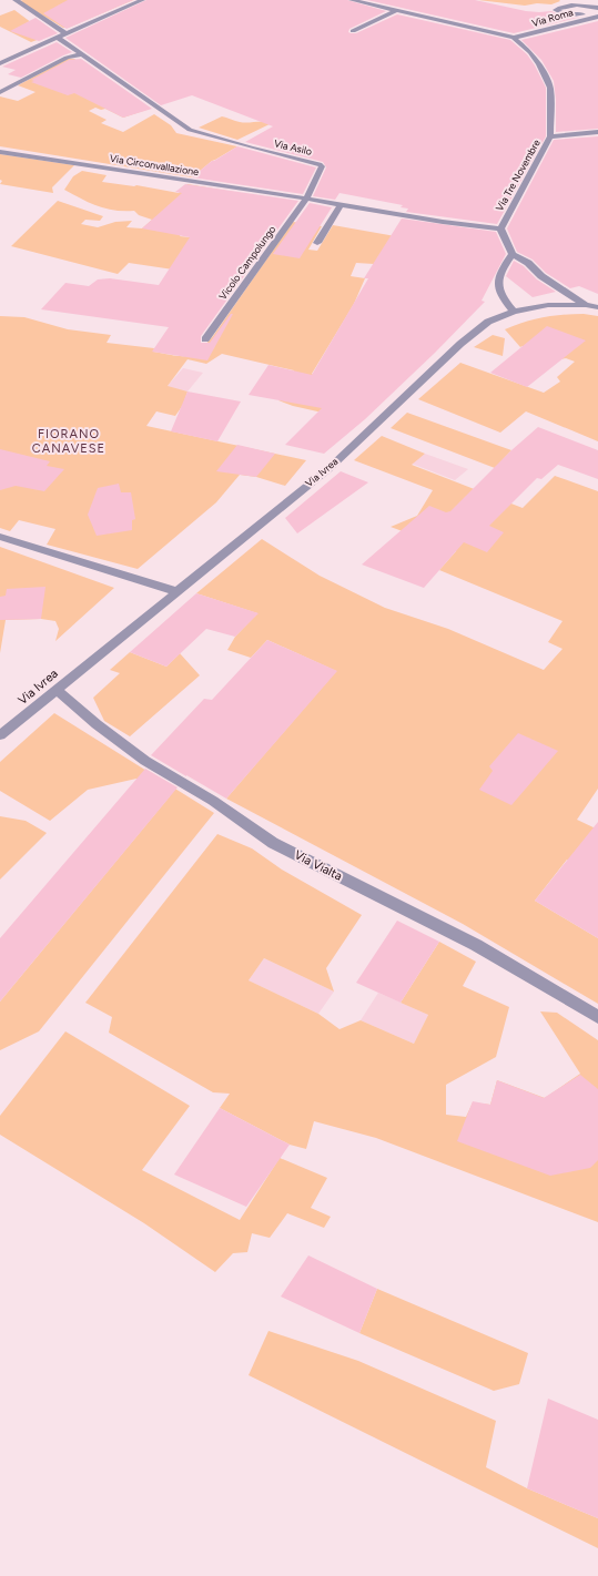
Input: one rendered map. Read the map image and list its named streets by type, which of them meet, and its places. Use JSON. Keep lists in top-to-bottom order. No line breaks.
{"streets":{"street":["Via Roma","Via Asilo","Via Circonvallazione","Via Tre Novembre","Vicolo Campolungo","Via Ivrea","Via Vialta"]},"crossings":[["Via Roma","Via Tre Novembre"],["Via Asilo","Via Circonvallazione"],["Via Asilo","Vicolo Campolungo"],["Via Circonvallazione","Vicolo Campolungo"],["Via Ivrea","Via Vialta"]],"districts":["FIORANO CANAVESE"]}
